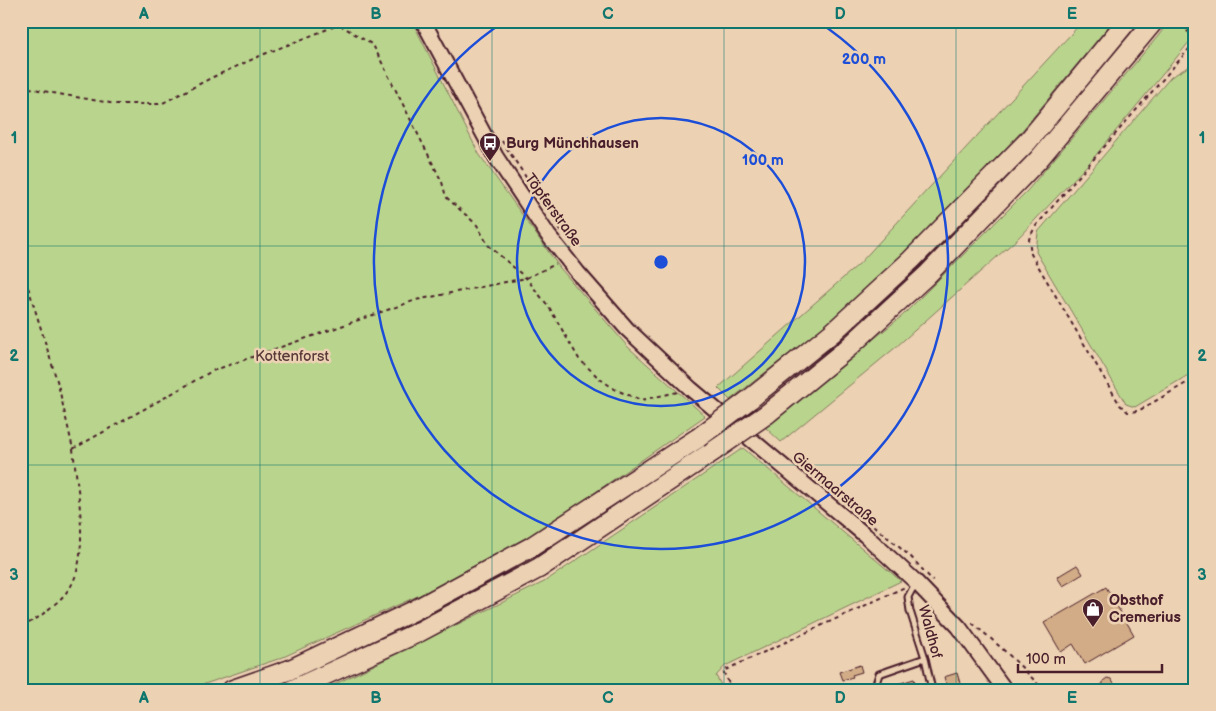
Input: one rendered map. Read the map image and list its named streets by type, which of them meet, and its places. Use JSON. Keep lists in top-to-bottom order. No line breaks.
{"streets":{"main road":["Töpferstraße","Giermaarstraße"],"lane":["Waldhof"]},"crossings":[["Töpferstraße","Giermaarstraße"],["Giermaarstraße","Waldhof"]],"parks":["Kottenforst"],"places":{"bus stop":["Burg Münchhausen"],"shop":["Obsthof Cremerius"]},"scale_bar":"100 m","grid":{"columns":["A","B","C","D","E"],"rows":["1","2","3"]},"rings":["200 m","100 m"]}
